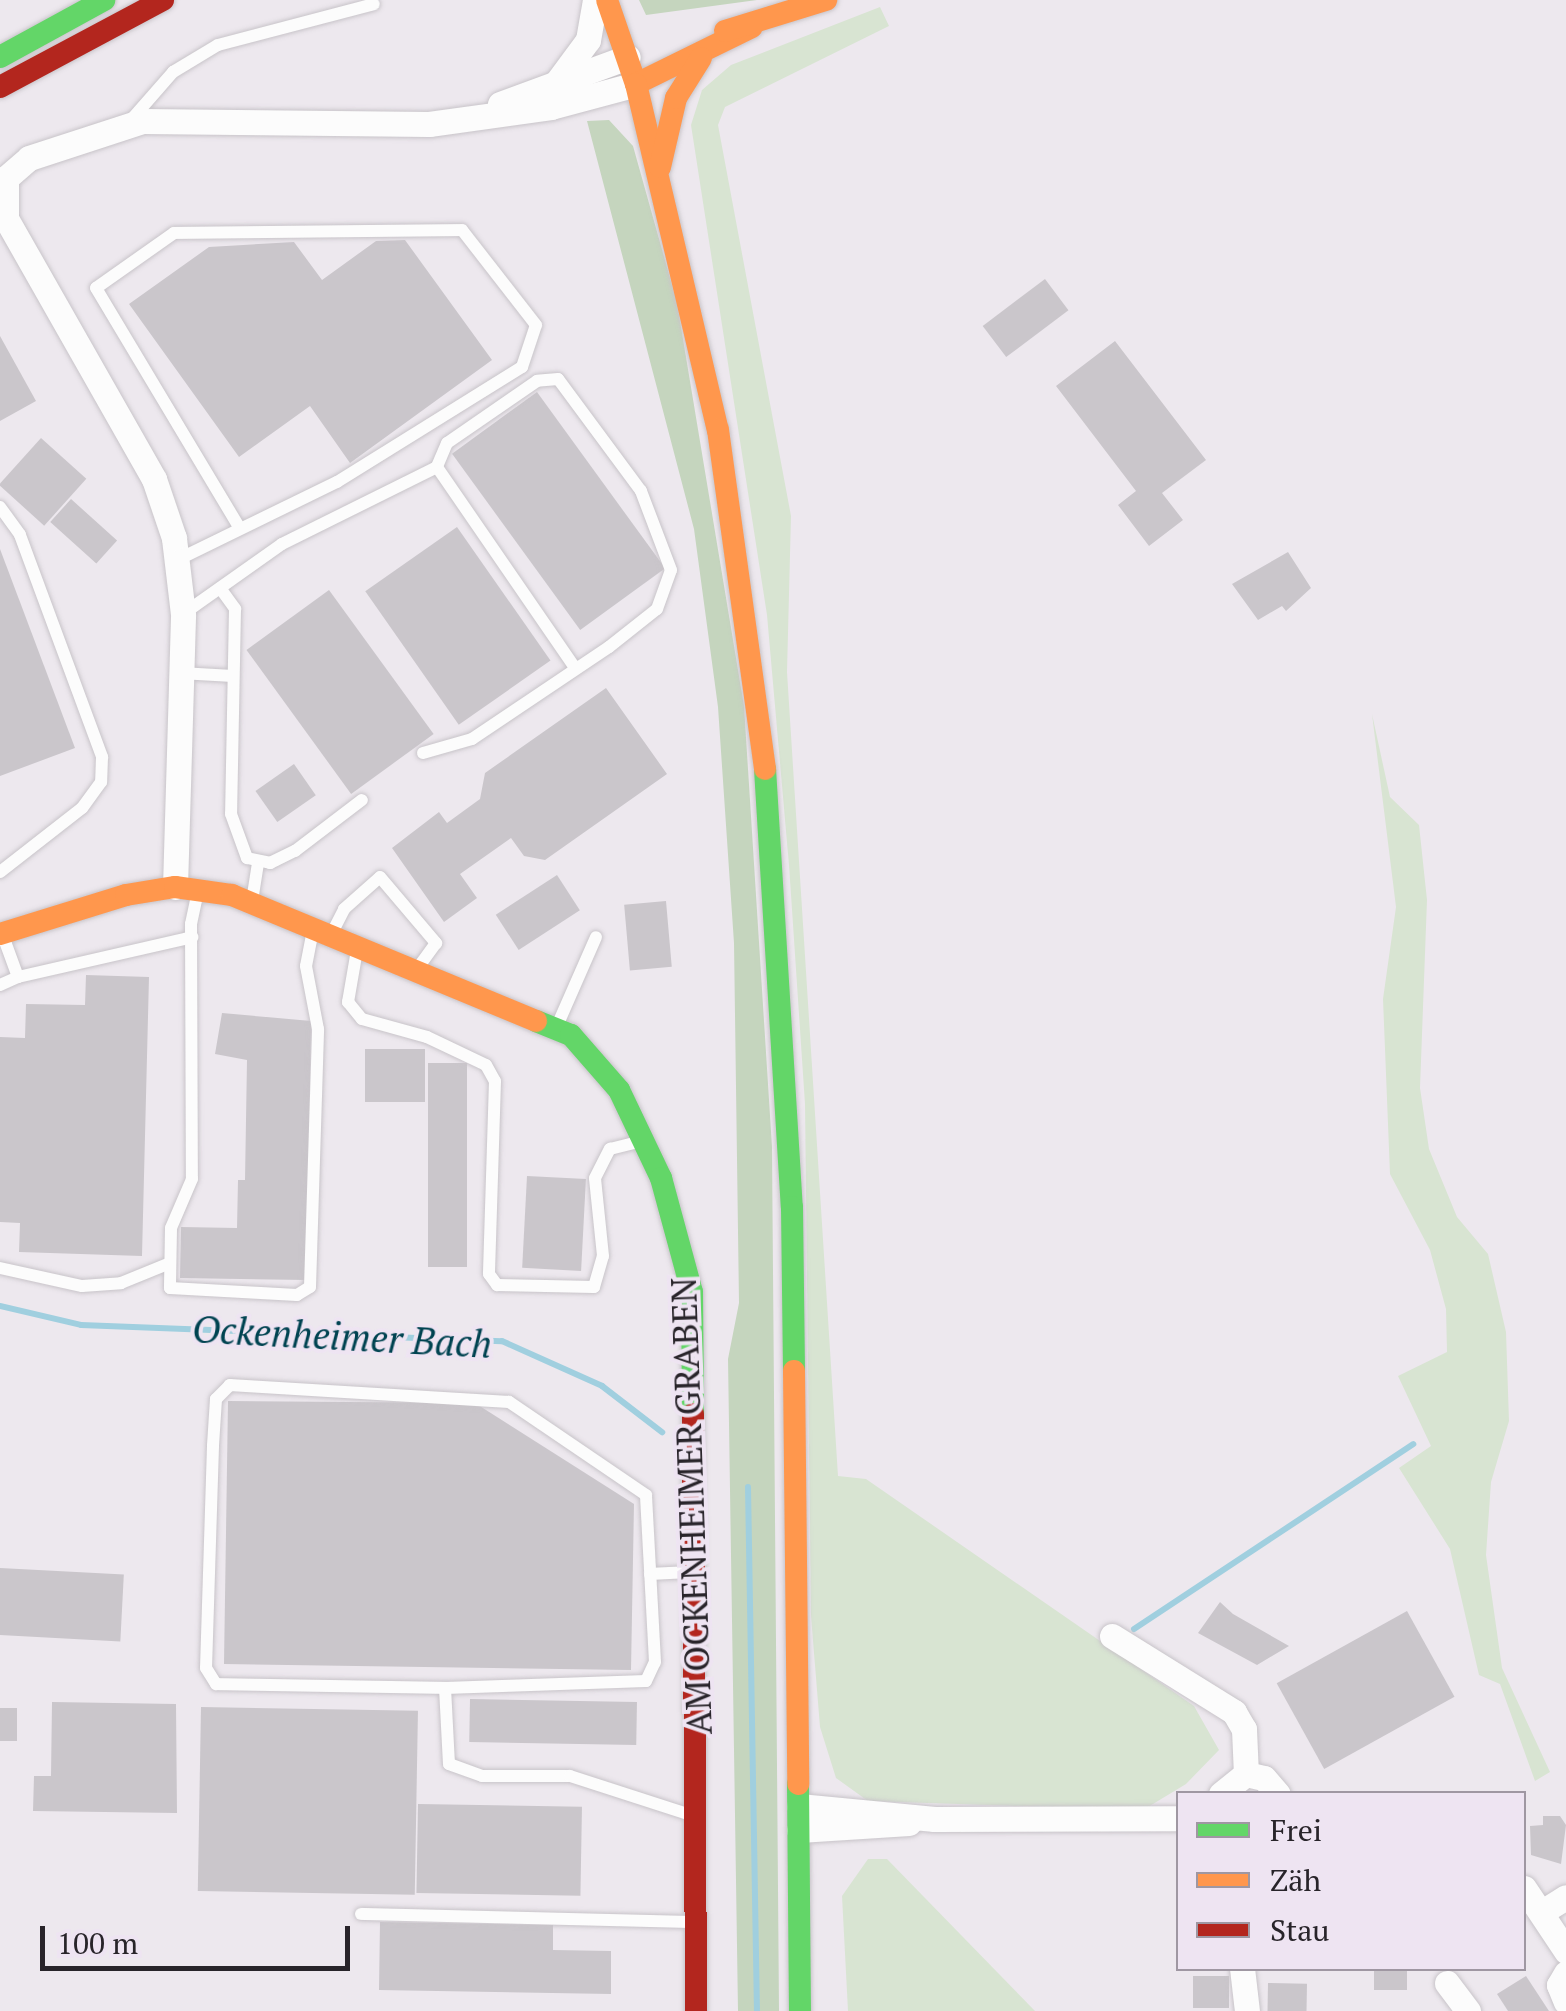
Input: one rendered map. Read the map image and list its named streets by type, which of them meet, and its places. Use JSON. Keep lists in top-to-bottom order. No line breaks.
{"streets":{"main road":["AM OCKENHEIMER GRABEN"]},"water":["Ockenheimer Bach"],"legend":["Frei","Zäh","Stau"],"scale_bar":"100 m"}
